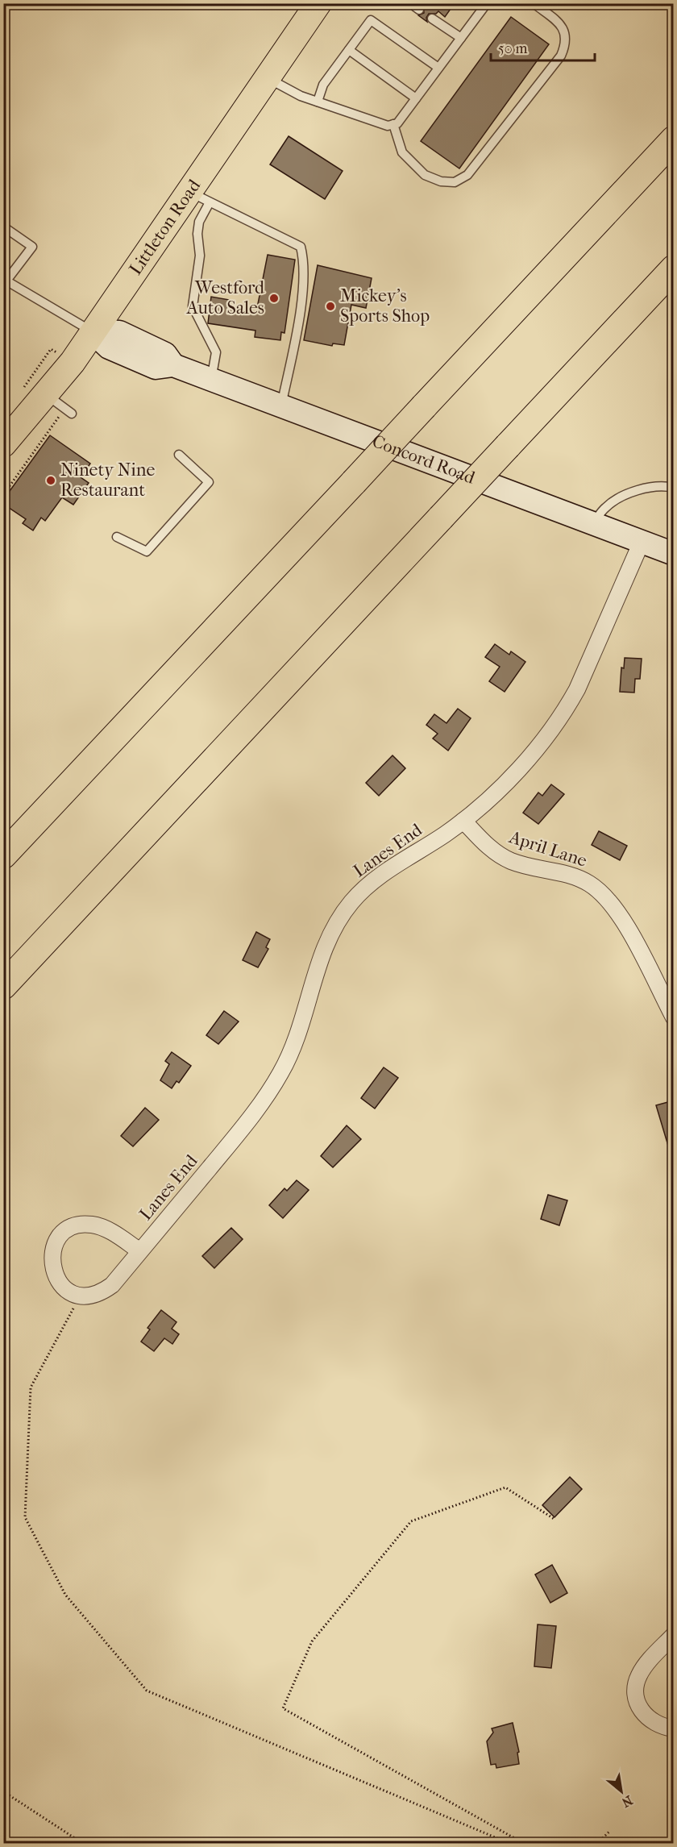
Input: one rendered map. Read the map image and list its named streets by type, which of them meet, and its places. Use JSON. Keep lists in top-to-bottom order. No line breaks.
{"streets":{"main road":["Littleton Road","Concord Road"],"street":["April Lane","Lanes End"]},"crossings":[["Littleton Road","Concord Road"],["Concord Road","Lanes End"],["April Lane","Lanes End"]],"places":["Westford Auto Sales","Mickey's Sports Shop","Ninety Nine Restaurant"],"scale_bar":"50 m","north":"bottom right"}
